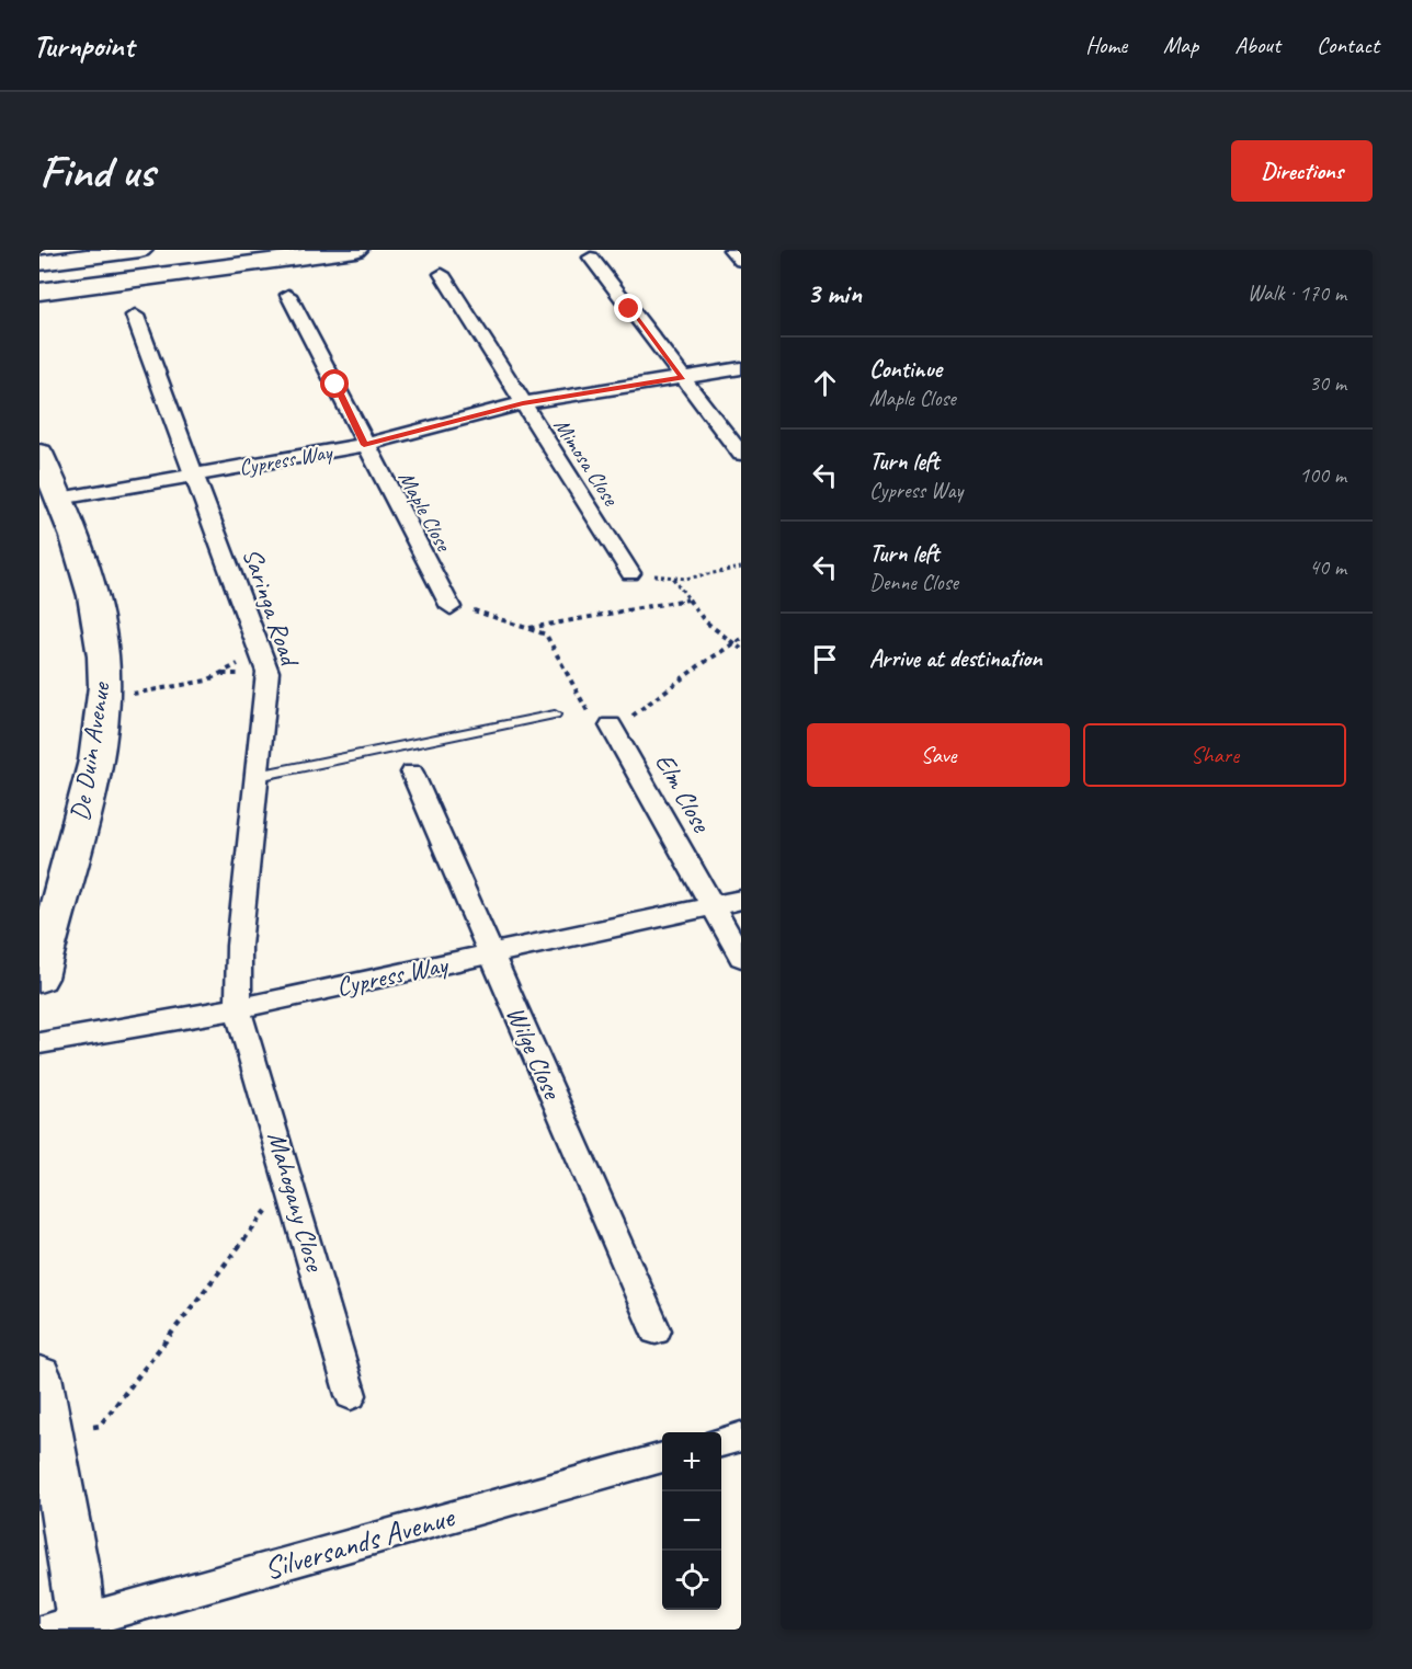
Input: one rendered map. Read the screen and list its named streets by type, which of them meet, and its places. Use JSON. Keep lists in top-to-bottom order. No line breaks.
{"streets":{"street":["Cypress Way","Mimosa Close","Maple Close","Saringa Road","De Duin Avenue","Elm Close","Wilge Close","Mahogany Close","Silversands Avenue"]},"crossings":[["Cypress Way","Mimosa Close"],["Cypress Way","Maple Close"],["Cypress Way","Saringa Road"],["Cypress Way","De Duin Avenue"],["Cypress Way","Elm Close"],["Cypress Way","Wilge Close"],["Cypress Way","Mahogany Close"],["Saringa Road","Mahogany Close"]],"page":{"header":"Turnpoint","nav":["Home","Map","About","Contact"],"buttons":["Directions",["Save","Share"]],"title":"Find us","heading":["3 min","Walk · 170 m"],"list":[["Continue","Maple Close","30 m"],["Turn left","Cypress Way","100 m"],["Turn left","Denne Close","40 m"],"Arrive at destination"],"map_buttons":["+","−"]}}
